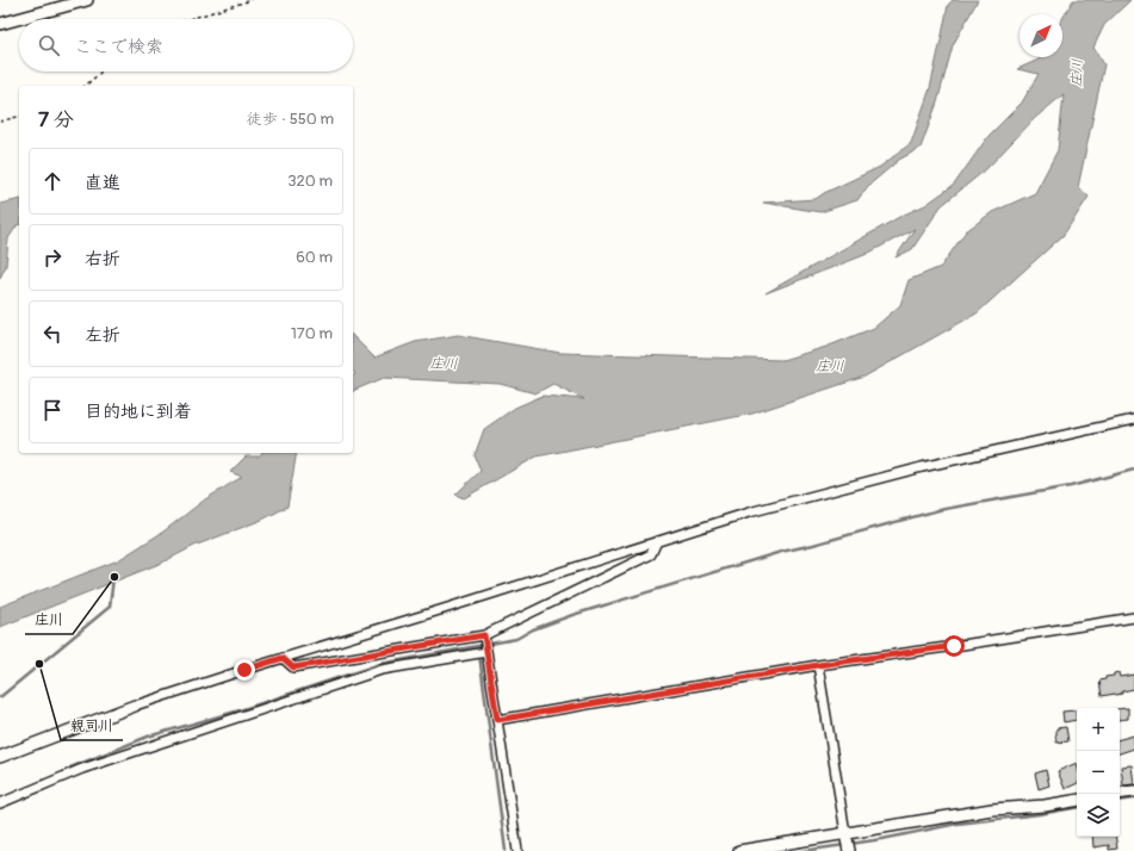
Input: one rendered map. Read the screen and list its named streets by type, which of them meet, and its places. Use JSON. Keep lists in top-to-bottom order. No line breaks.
{"water":["庄川"],"places":["庄川","親司川"],"north":"top right","page":{"search":"ここで検索","heading":["7 分","徒歩 · 550 m"],"list":[["直進","320 m"],["右折","60 m"],["左折","170 m"],"目的地に到着"],"map_buttons":["+","−"]}}
